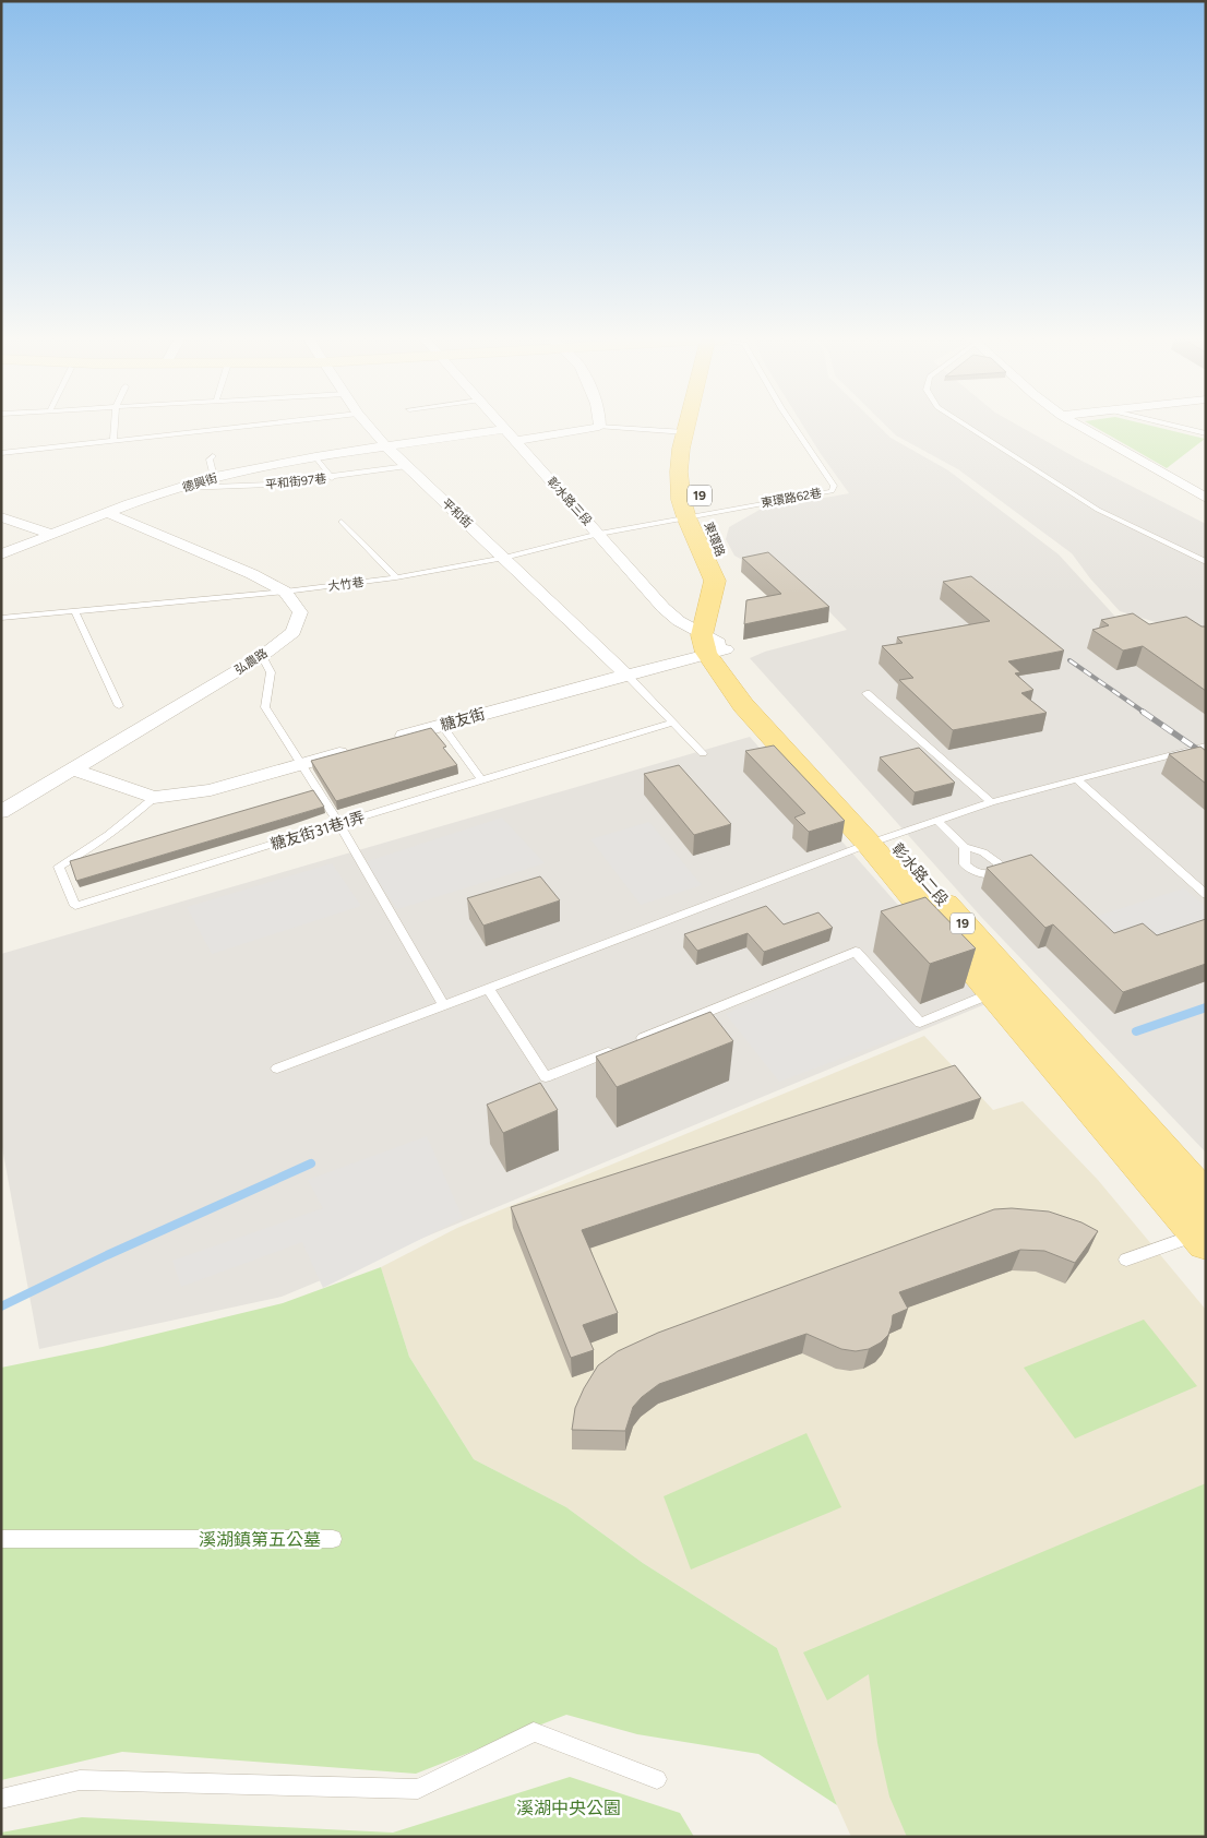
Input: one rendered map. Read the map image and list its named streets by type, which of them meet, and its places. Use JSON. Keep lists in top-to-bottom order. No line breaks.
{"streets":{"main road":["19","彰水路三段","東環路","彰水路二段"],"street":["德興街","平和街","弘農路","糖友街"],"lane":["平和街97巷","東環路62巷","大竹巷","糖友街31巷1弄"]},"crossings":[["平和街97巷","德興街"],["平和街97巷","平和街"],["德興街","彰水路三段"],["德興街","平和街"],["德興街","弘農路"],["東環路62巷","東環路"],["東環路62巷","大竹巷"],["彰水路三段","東環路"],["彰水路三段","大竹巷"],["彰水路三段","糖友街"],["彰水路三段","彰水路二段"],["平和街","大竹巷"],["平和街","糖友街"],["東環路","大竹巷"],["東環路","糖友街"],["東環路","彰水路二段"],["大竹巷","弘農路"],["糖友街","彰水路二段"]],"parks":["溪湖鎮第五公墓","溪湖中央公園"]}
